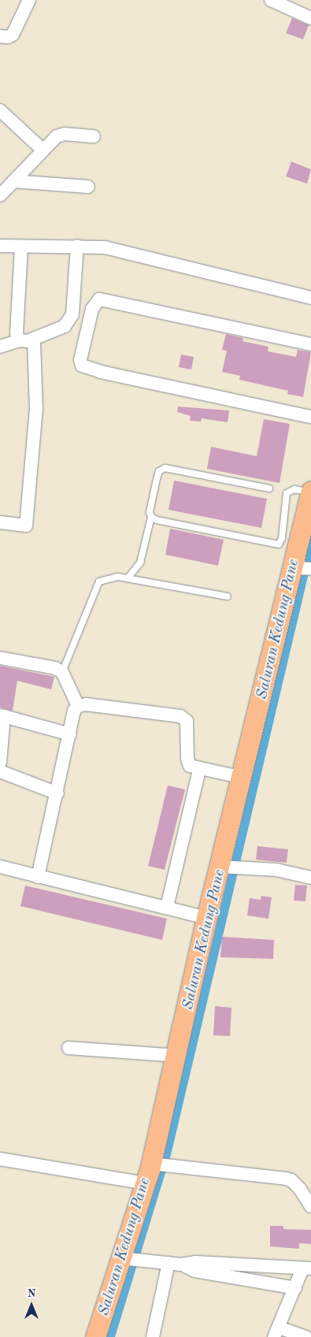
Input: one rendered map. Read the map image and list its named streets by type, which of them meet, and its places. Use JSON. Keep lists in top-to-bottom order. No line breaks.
{"water":["Saluran Kedung Pane"],"north":"top"}
